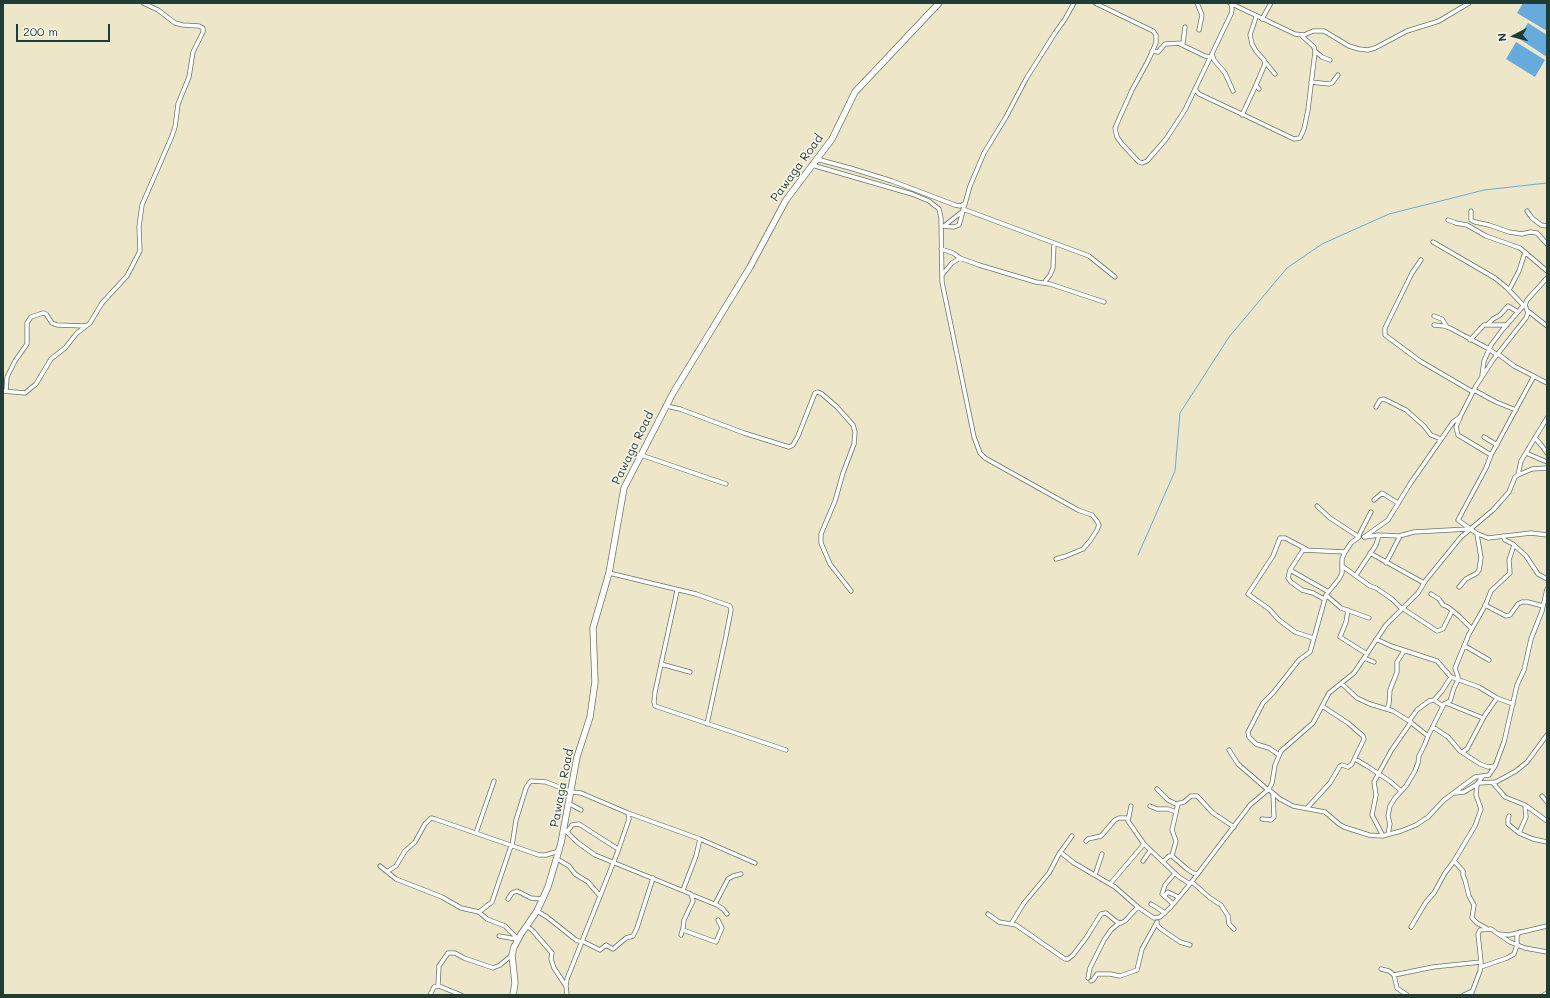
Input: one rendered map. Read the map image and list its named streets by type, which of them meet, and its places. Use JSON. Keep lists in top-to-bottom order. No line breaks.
{"streets":{"main road":["Pawaga Road"]},"scale_bar":"200 m","north":"left"}
